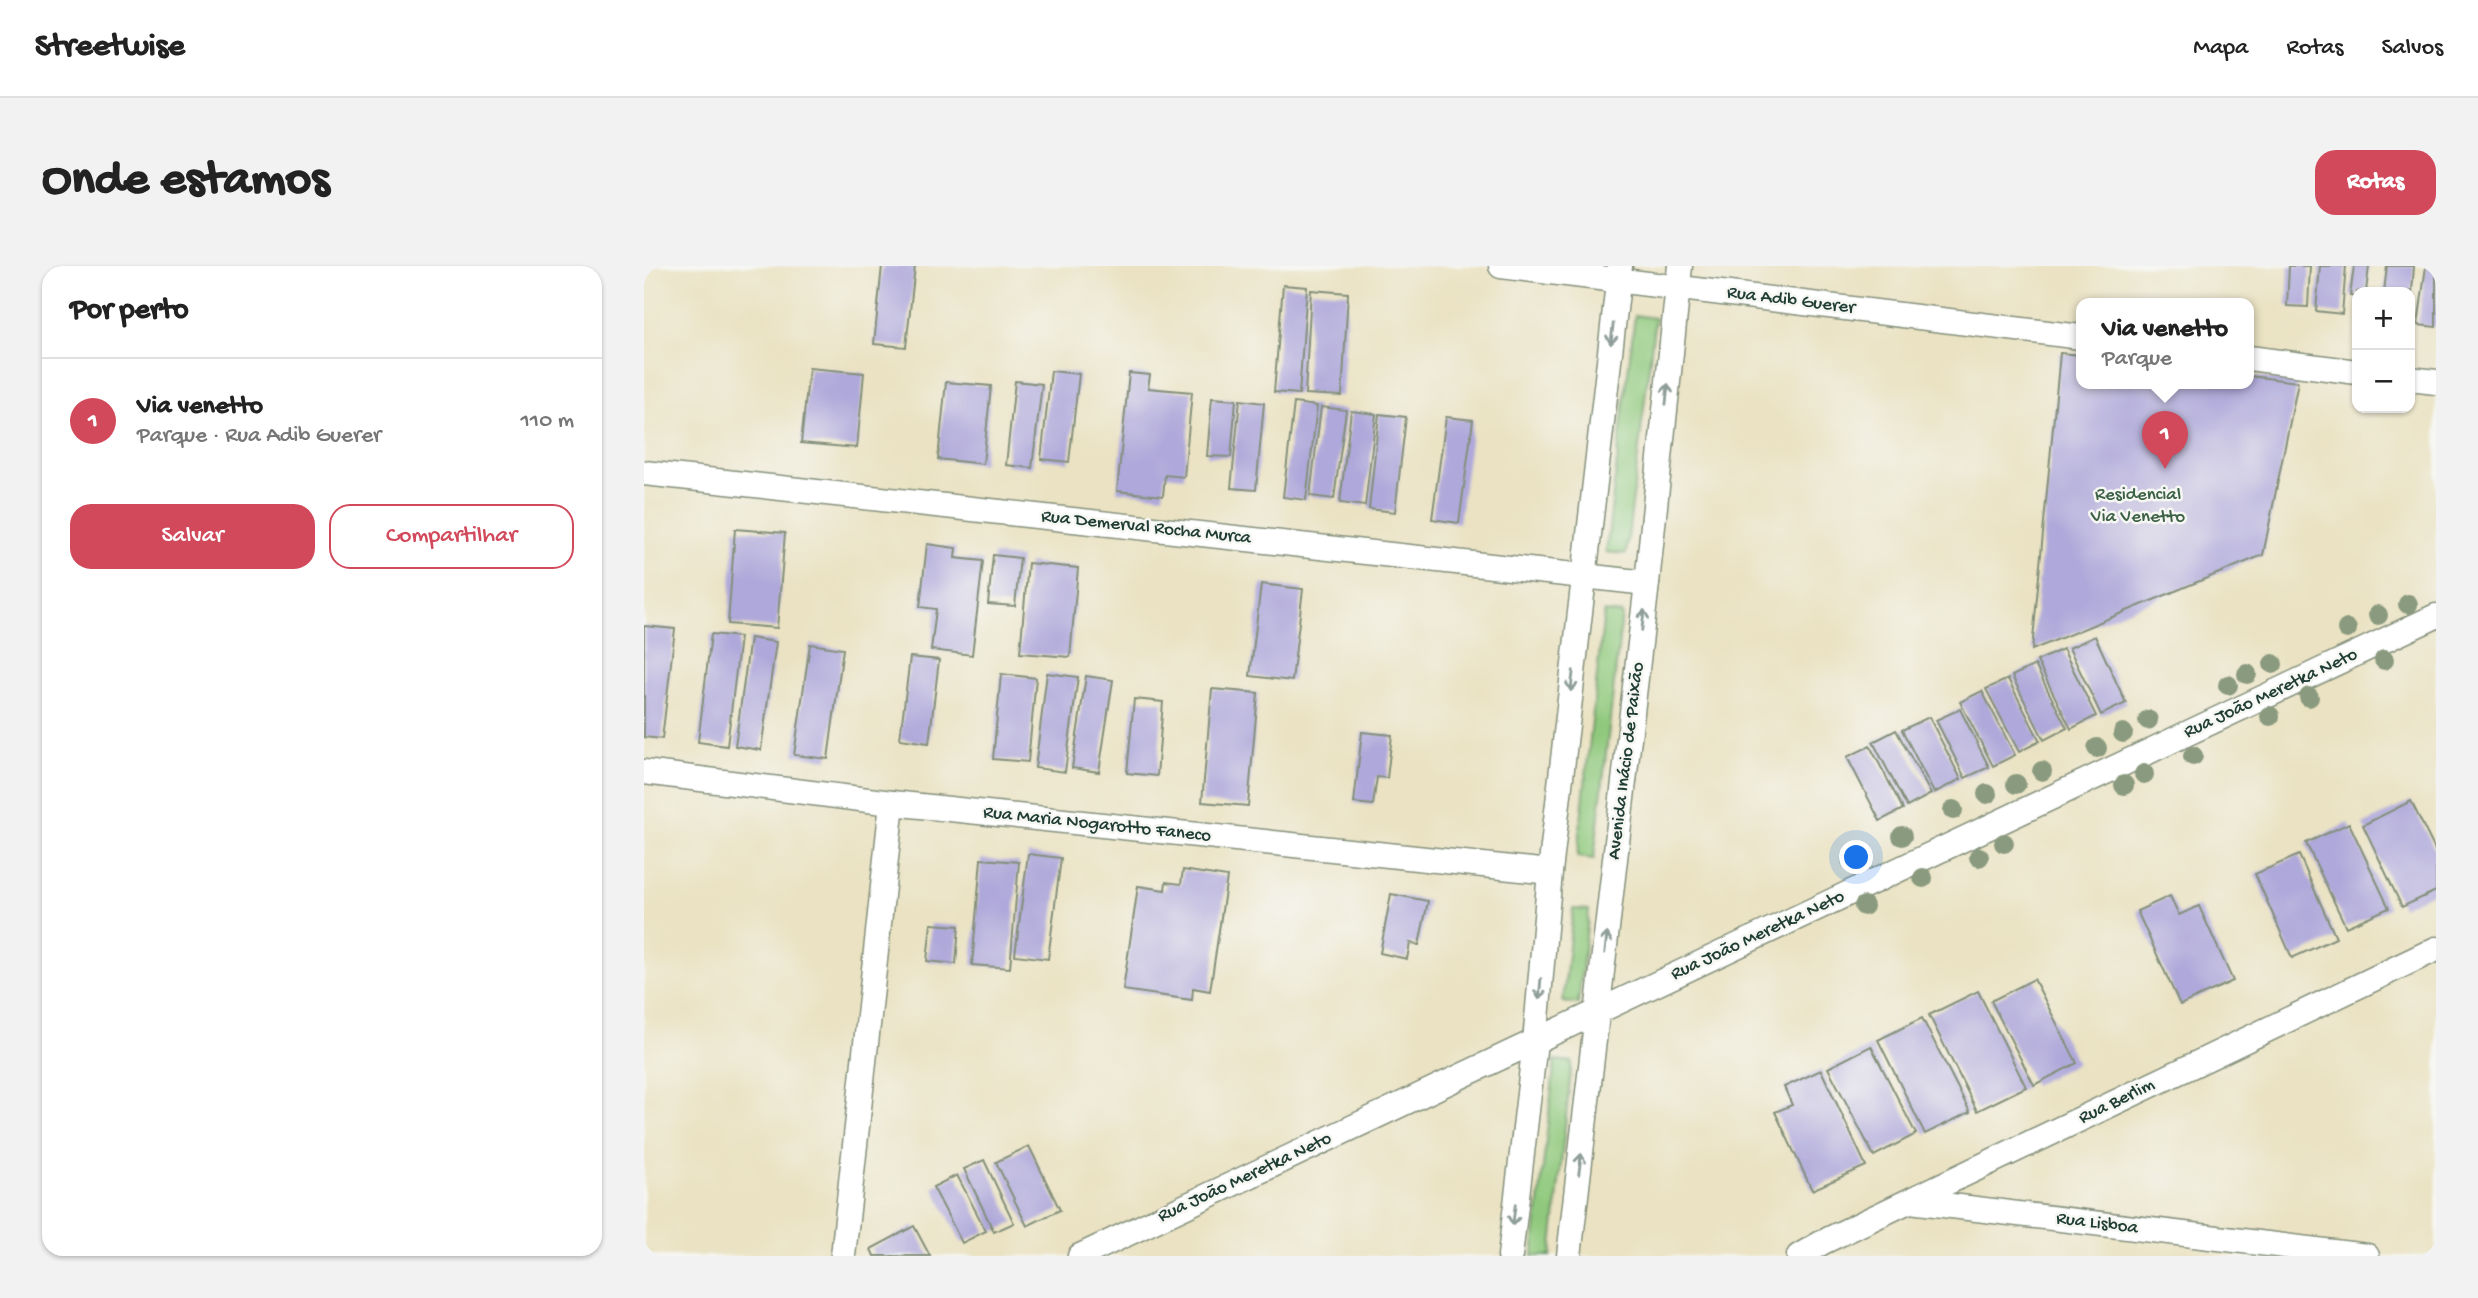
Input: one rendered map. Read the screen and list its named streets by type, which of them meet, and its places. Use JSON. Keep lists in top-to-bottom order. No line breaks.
{"streets":{"street":["Rua Adib Guerer","Rua Demerval Rocha Murca","Rua João Meretka Neto","Avenida Inácio de Paixão","Rua Maria Nogarotto Faneco","Rua Berlim","Rua Lisboa"]},"crossings":[["Rua Adib Guerer","Avenida Inácio de Paixão"],["Rua Demerval Rocha Murca","Avenida Inácio de Paixão"],["Rua João Meretka Neto","Avenida Inácio de Paixão"],["Rua Berlim","Rua Lisboa"]],"parks":["Residencial Via Venetto"],"page":{"header":"Streetwise","nav":["Mapa","Rotas","Salvos"],"buttons":["Rotas",["Salvar","Compartilhar"]],"title":"Onde estamos","heading":"Por perto","map_buttons":["+","−"],"popup":["Via venetto","Parque"],"list":[{"mark":"1","name":"Via venetto","note":"Parque · Rua Adib Guerer","value":"110 m"}],"pins":"1"}}
